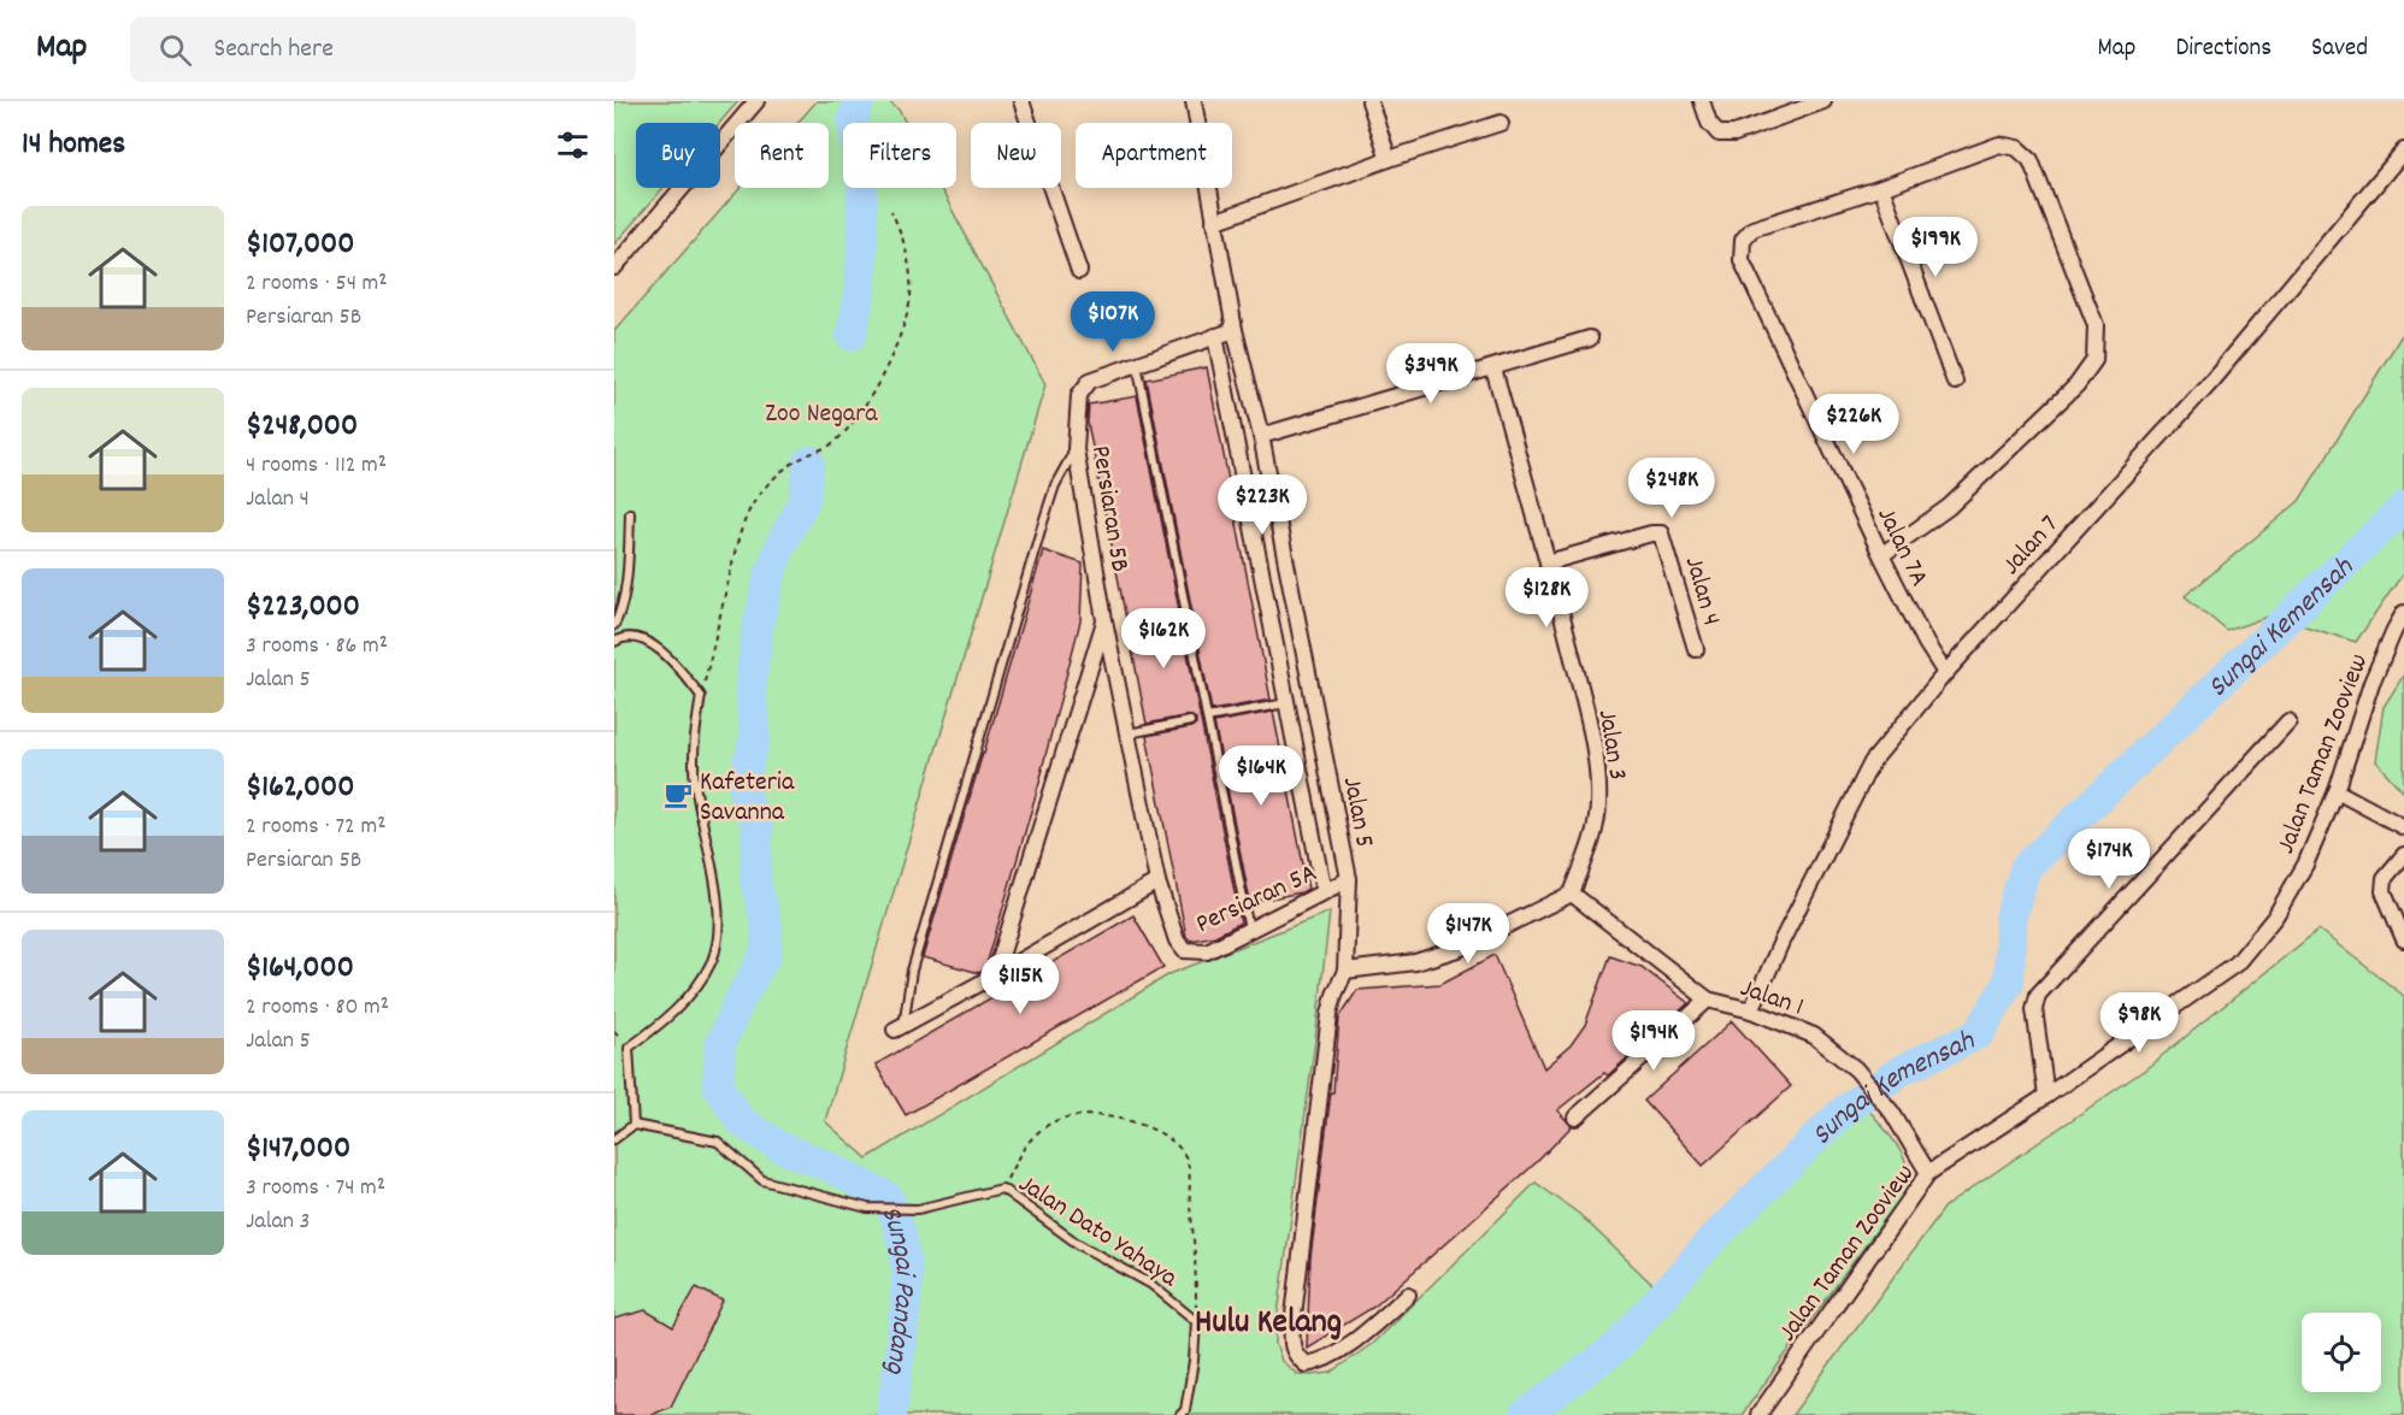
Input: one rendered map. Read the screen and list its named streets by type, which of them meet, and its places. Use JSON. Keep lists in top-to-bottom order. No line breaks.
{"streets":{"street":["Persiaran 5B","Jalan 7","Jalan 7A","Jalan 4","Jalan 3","Jalan Taman Zooview","Jalan 5","Persiaran 5A","Jalan 1"],"lane":["Jalan Dato Yahaya"]},"crossings":[["Persiaran 5B","Jalan 5"],["Persiaran 5B","Persiaran 5A"],["Jalan 7","Jalan 7A"],["Jalan 7","Jalan 1"],["Jalan 4","Jalan 3"],["Jalan 3","Jalan 1"],["Jalan Taman Zooview","Jalan 1"],["Jalan 5","Persiaran 5A"]],"districts":["Hulu Kelang"],"water":["Sungai Kemensah","Sungai Pandang"],"parks":["Zoo Negara"],"places":{"cafe":["Kafeteria Savanna"]},"page":{"header":"Map","search":"Search here","nav":["Map","Directions","Saved"],"heading":"14 homes","chip":["Buy","Rent","Filters","New","Apartment"],"list":[{"name":"$107,000","note":"2 rooms · 54 m² · Persiaran 5B"},{"name":"$248,000","note":"4 rooms · 112 m² · Jalan 4"},{"name":"$223,000","note":"3 rooms · 86 m² · Jalan 5"},{"name":"$162,000","note":"2 rooms · 72 m² · Persiaran 5B"},{"name":"$164,000","note":"2 rooms · 80 m² · Jalan 5"},{"name":"$147,000","note":"3 rooms · 74 m² · Jalan 3"}],"price":["$199K","$107K","$349K","$226K","$248K","$223K","$128K","$162K","$164K","$174K","$147K","$115K","$98K","$194K"]}}
